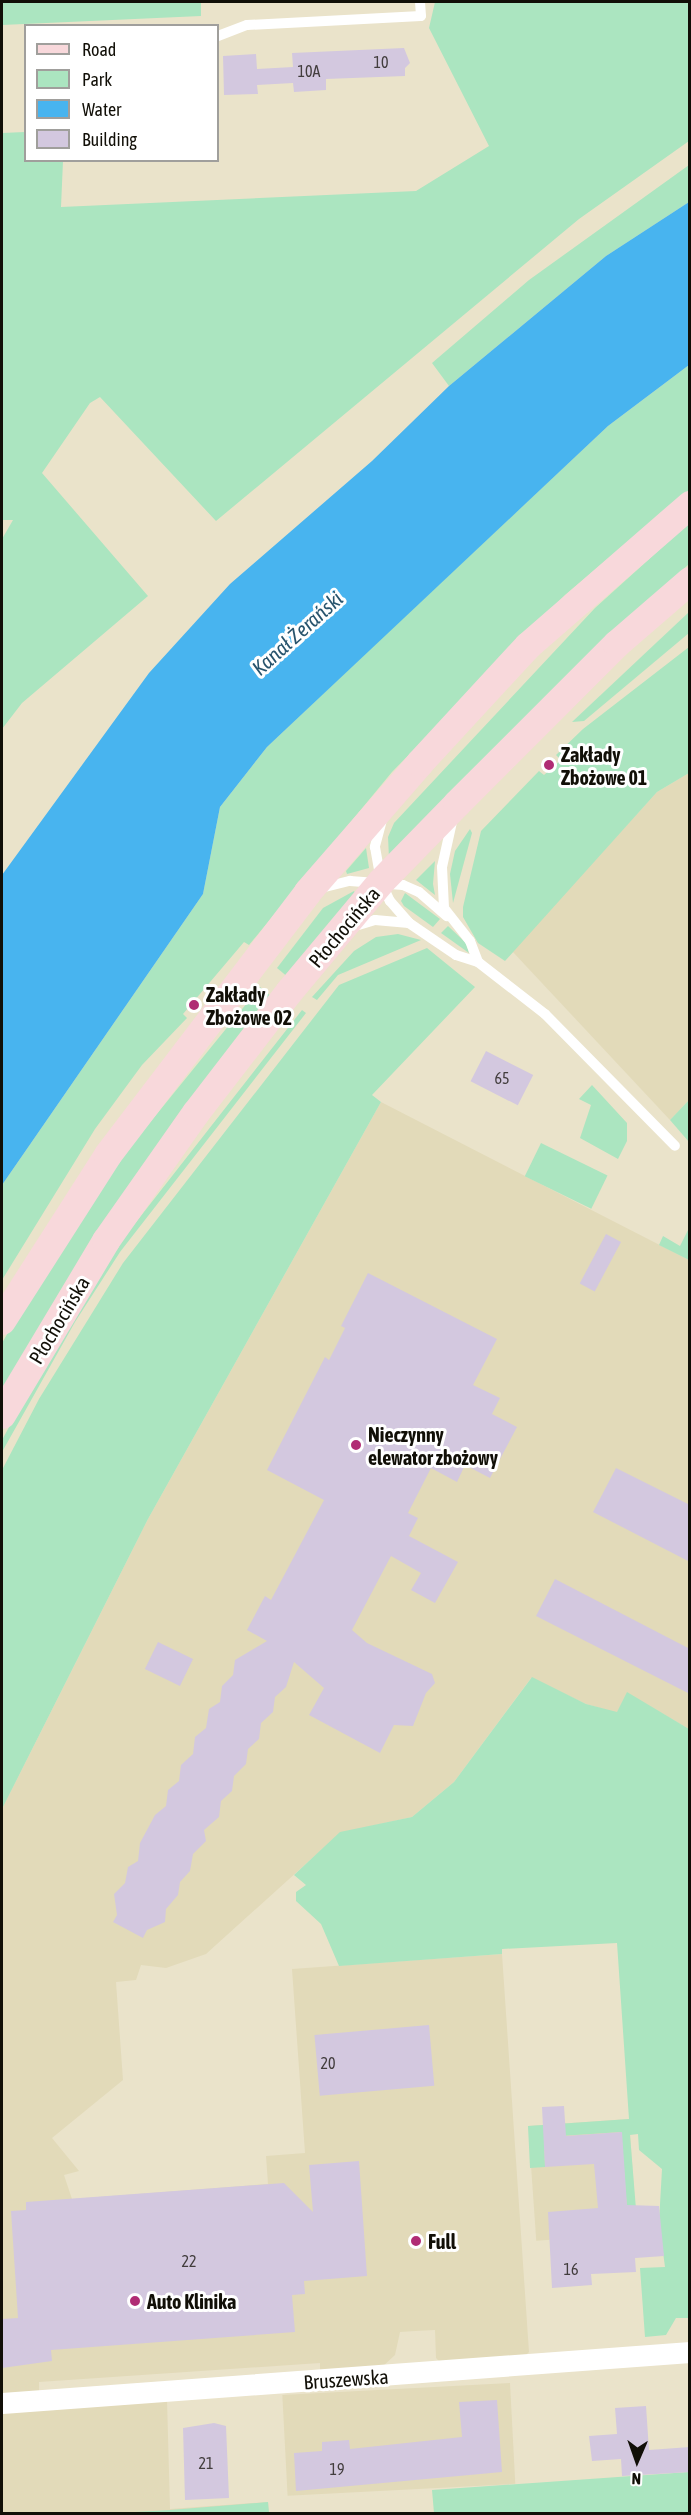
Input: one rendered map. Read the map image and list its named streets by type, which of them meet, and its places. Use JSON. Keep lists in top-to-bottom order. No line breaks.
{"streets":{"main road":["Płochocińska"],"street":["Bruszewska"]},"water":["Kanał Żerański"],"places":["Zakłady Zbożowe 01","Zakłady Zbożowe 02","Nieczynny elewator zbożowy","Full","Auto Klinika"],"house_numbers":["10","10A","65","20","22","16","21","19"],"legend":["Road","Park","Water","Building"],"north":"bottom"}
